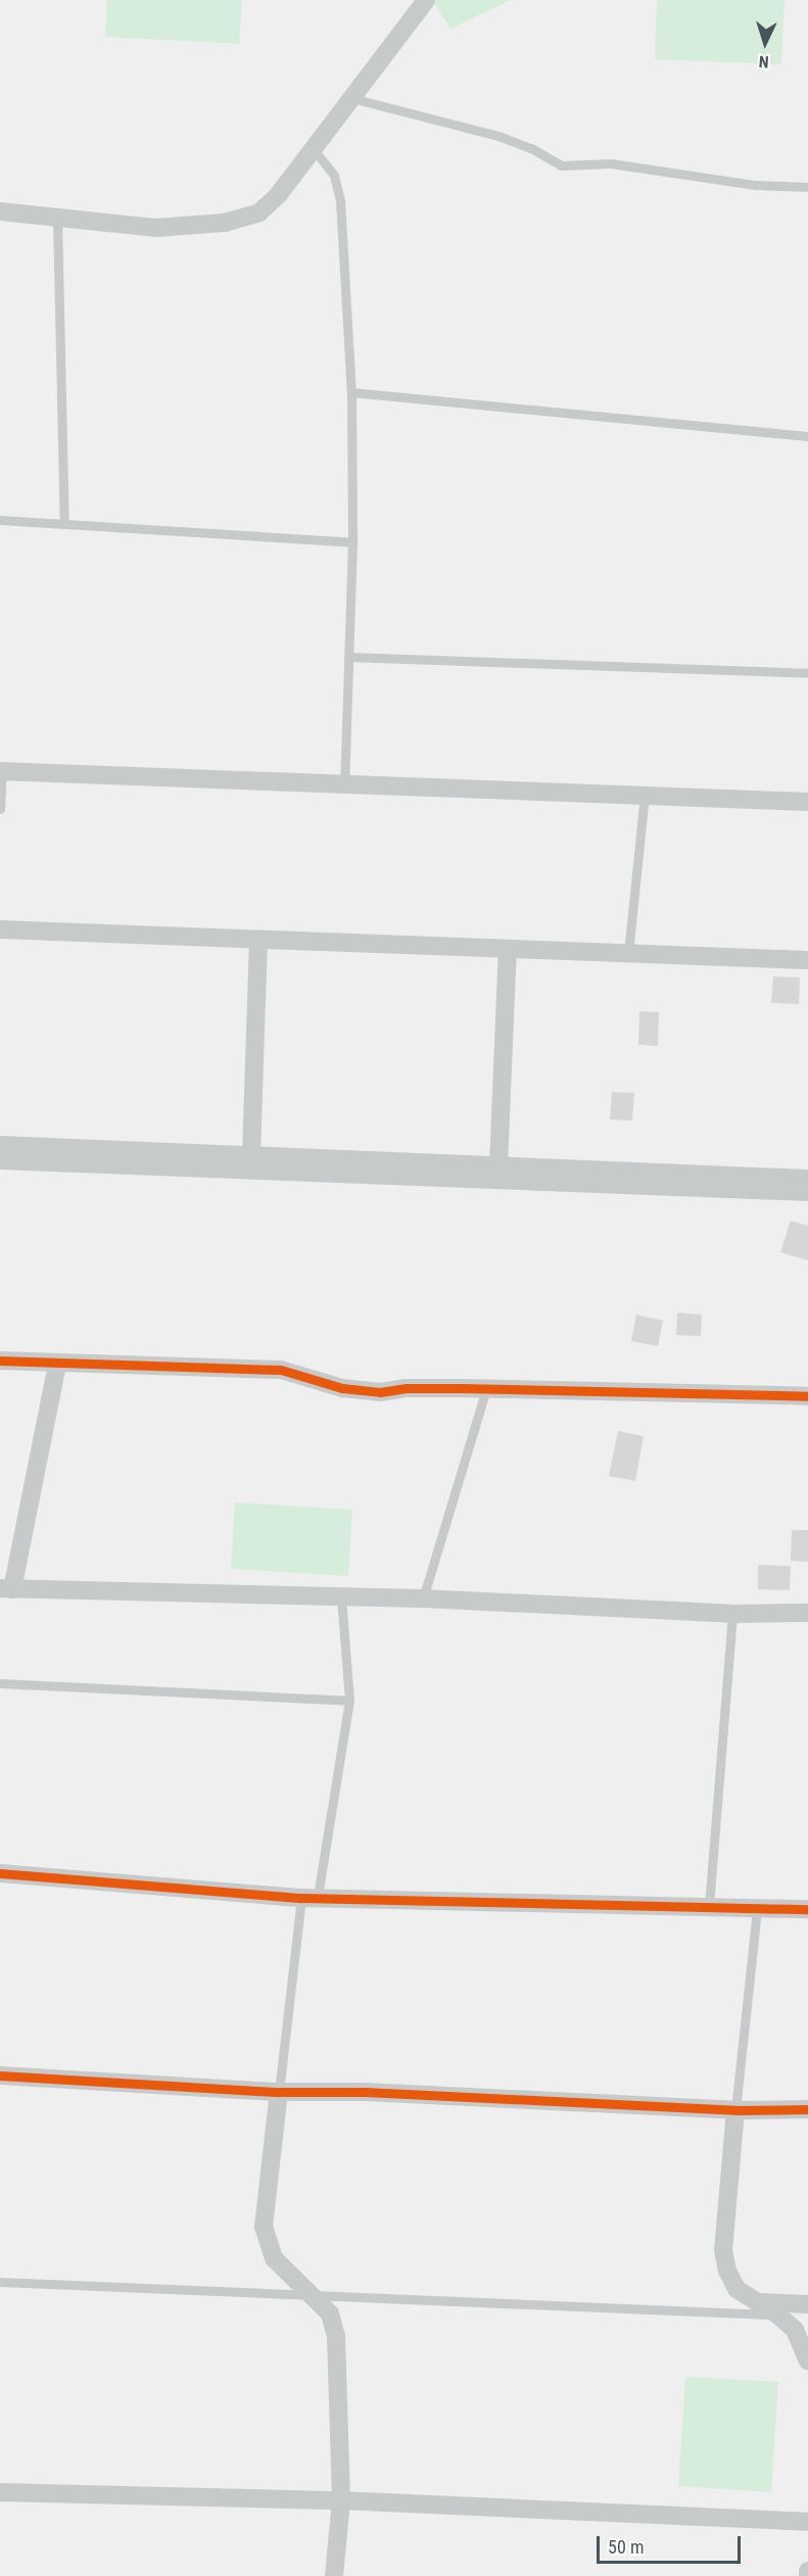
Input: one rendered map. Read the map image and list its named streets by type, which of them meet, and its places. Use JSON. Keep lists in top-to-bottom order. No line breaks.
{"scale_bar":"50 m","north":"bottom"}
